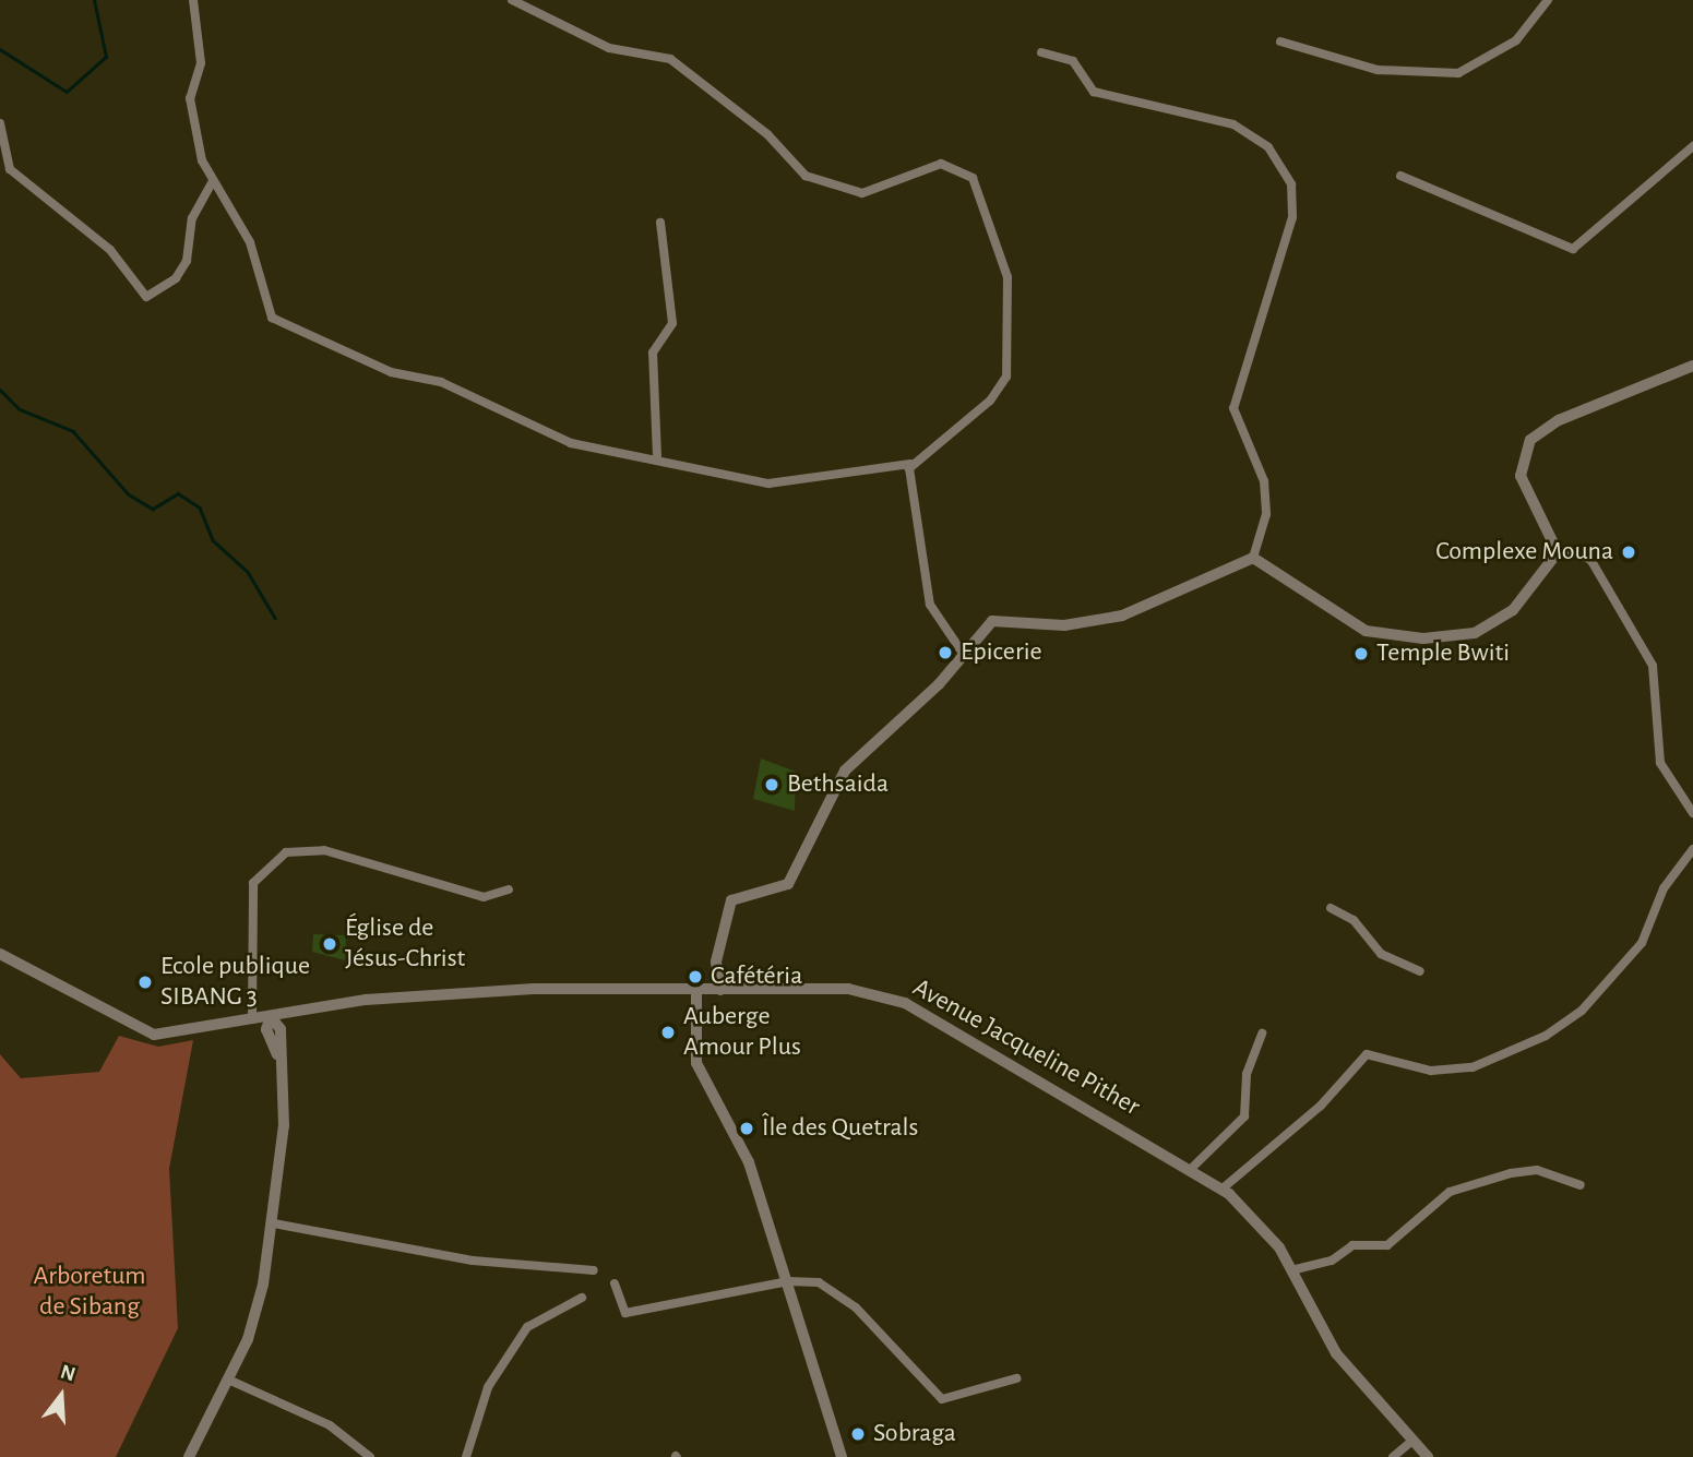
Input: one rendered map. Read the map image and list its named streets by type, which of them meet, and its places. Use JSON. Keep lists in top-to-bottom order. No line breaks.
{"streets":{"street":["Avenue Jacqueline Pither"]},"parks":["Arboretum de Sibang"],"places":["Complexe Mouna","Epicerie","Temple Bwiti","Bethsaida","Église de Jésus-Christ","Cafétéria","Ecole publique SIBANG 3","Auberge Amour Plus","Île des Quetrals","Sobraga"],"north":"top"}
